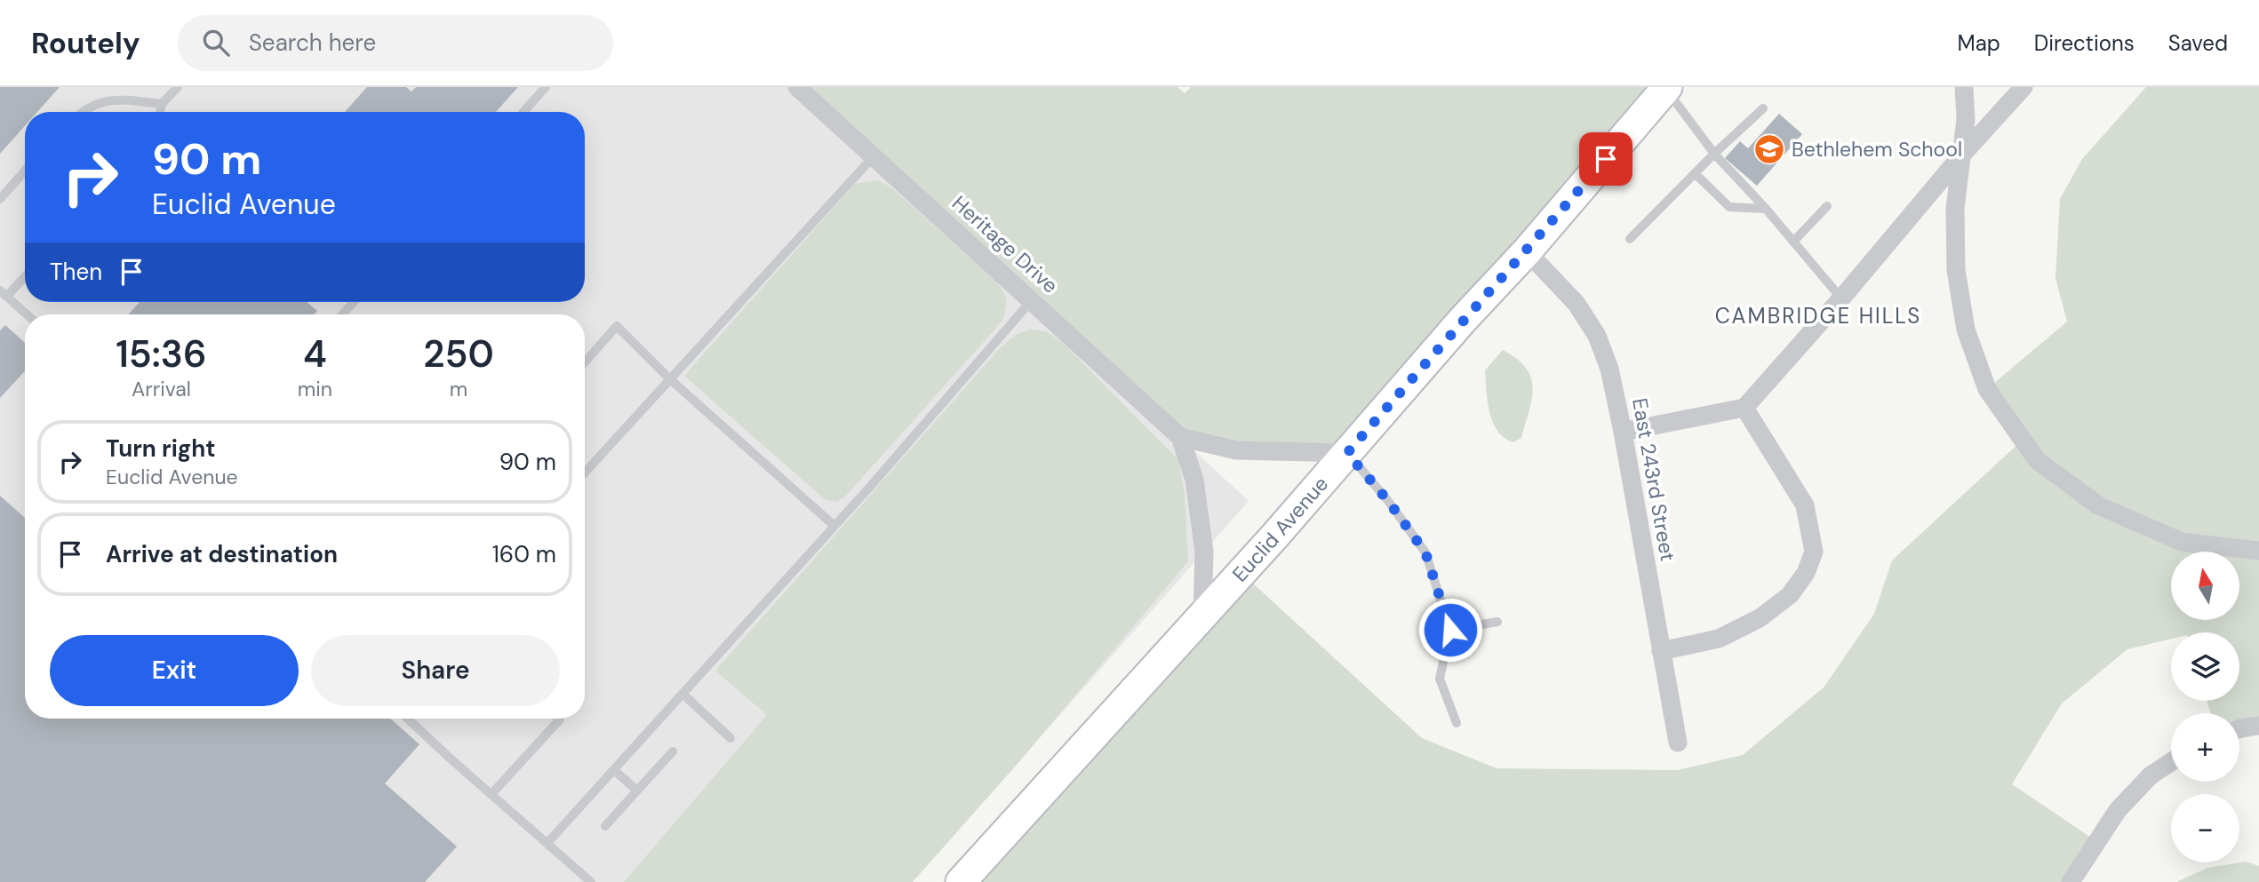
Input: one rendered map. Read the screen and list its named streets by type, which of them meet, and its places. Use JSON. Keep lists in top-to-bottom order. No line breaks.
{"streets":{"main road":["Euclid Avenue"],"street":["Heritage Drive","East 243rd Street"]},"crossings":[["Heritage Drive","Euclid Avenue"],["East 243rd Street","Euclid Avenue"]],"districts":["CAMBRIDGE HILLS"],"places":{"school or university":["Bethlehem School"]},"north":"top","page":{"header":"Routely","search":"Search here","nav":["Map","Directions","Saved"],"turn":["90 m","Euclid Avenue"],"then":"Then","eta":["15:36","Arrival","4","min","250","m"],"list":[{"name":"Turn right","note":"Euclid Avenue","value":"90 m"},{"name":"Arrive at destination","value":"160 m"}],"map_buttons":["+","−"],"buttons":["Exit","Share"]}}
